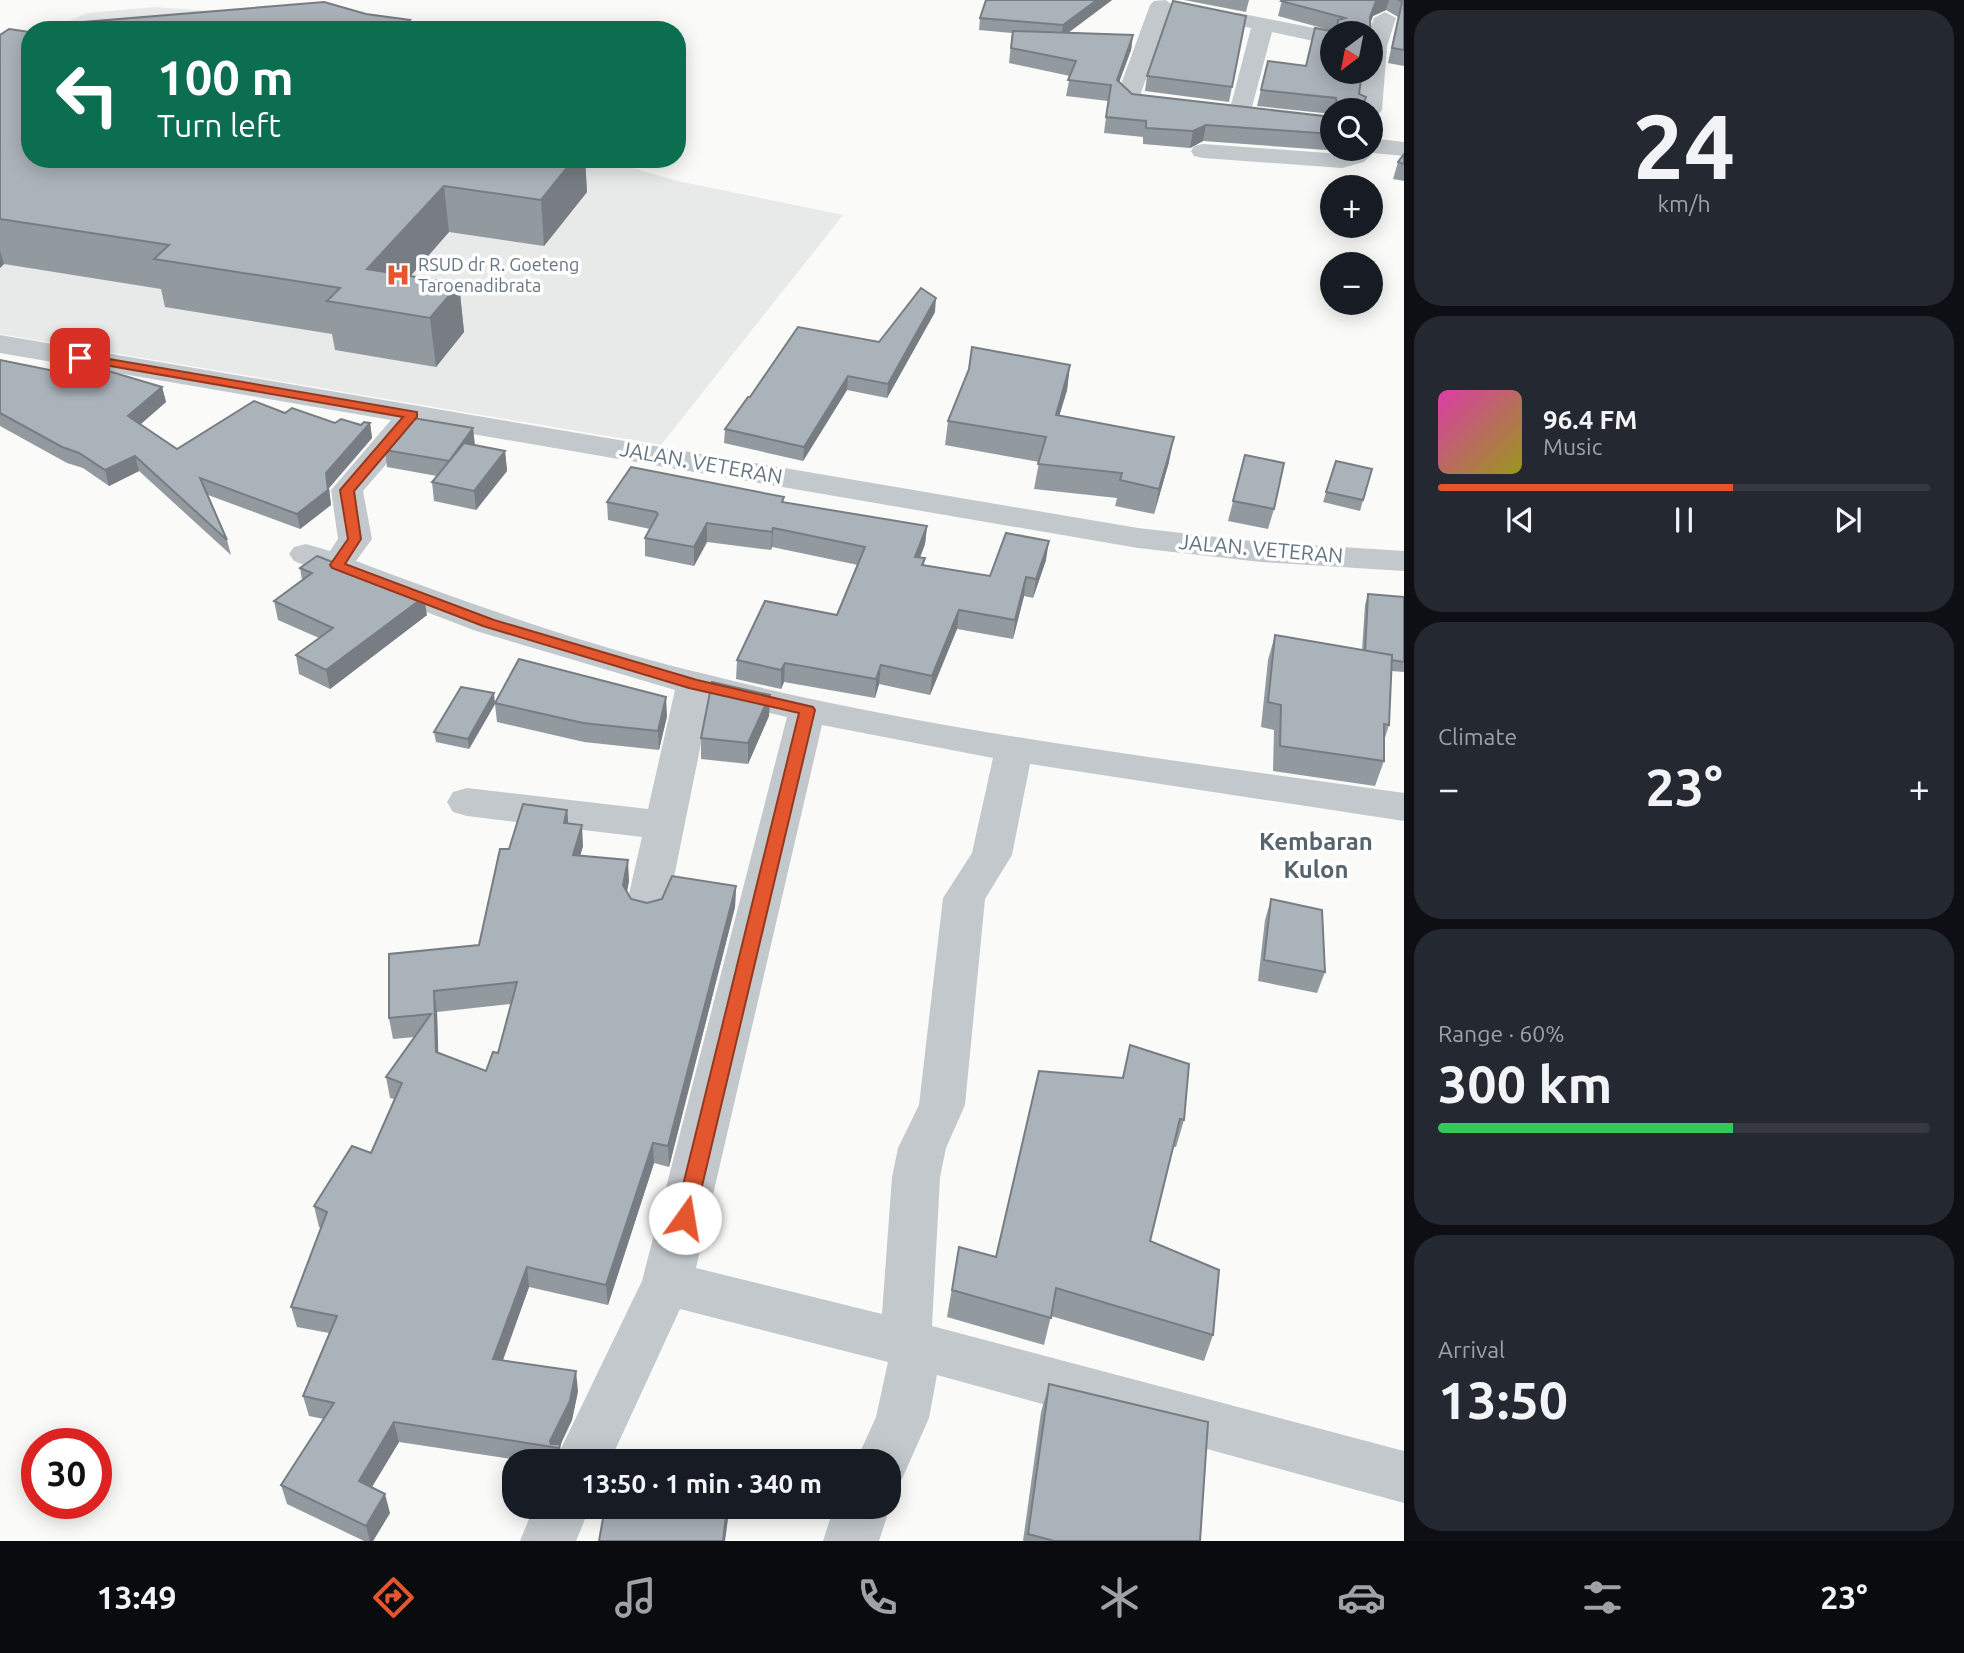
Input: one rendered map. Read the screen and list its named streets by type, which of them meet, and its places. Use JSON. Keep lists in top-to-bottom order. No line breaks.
{"streets":{"street":["JALAN. VETERAN"]},"districts":["Kembaran Kulon"],"places":{"hospital":["RSUD dr R. Goeteng Taroenadibrata"]},"north":"bottom left","page":{"tile":[["24","km/h"],"Climate",["Range · 60%","300 km"],["Arrival","13:50"]],"map_buttons":["+","−"],"turn":["100 m","Turn left"],"song":["96.4 FM","Music"],"heat":["−","23°","+"],"limit":"30","trip":"13:50 · 1 min · 340 m","tabs":["13:49","23°"]}}
